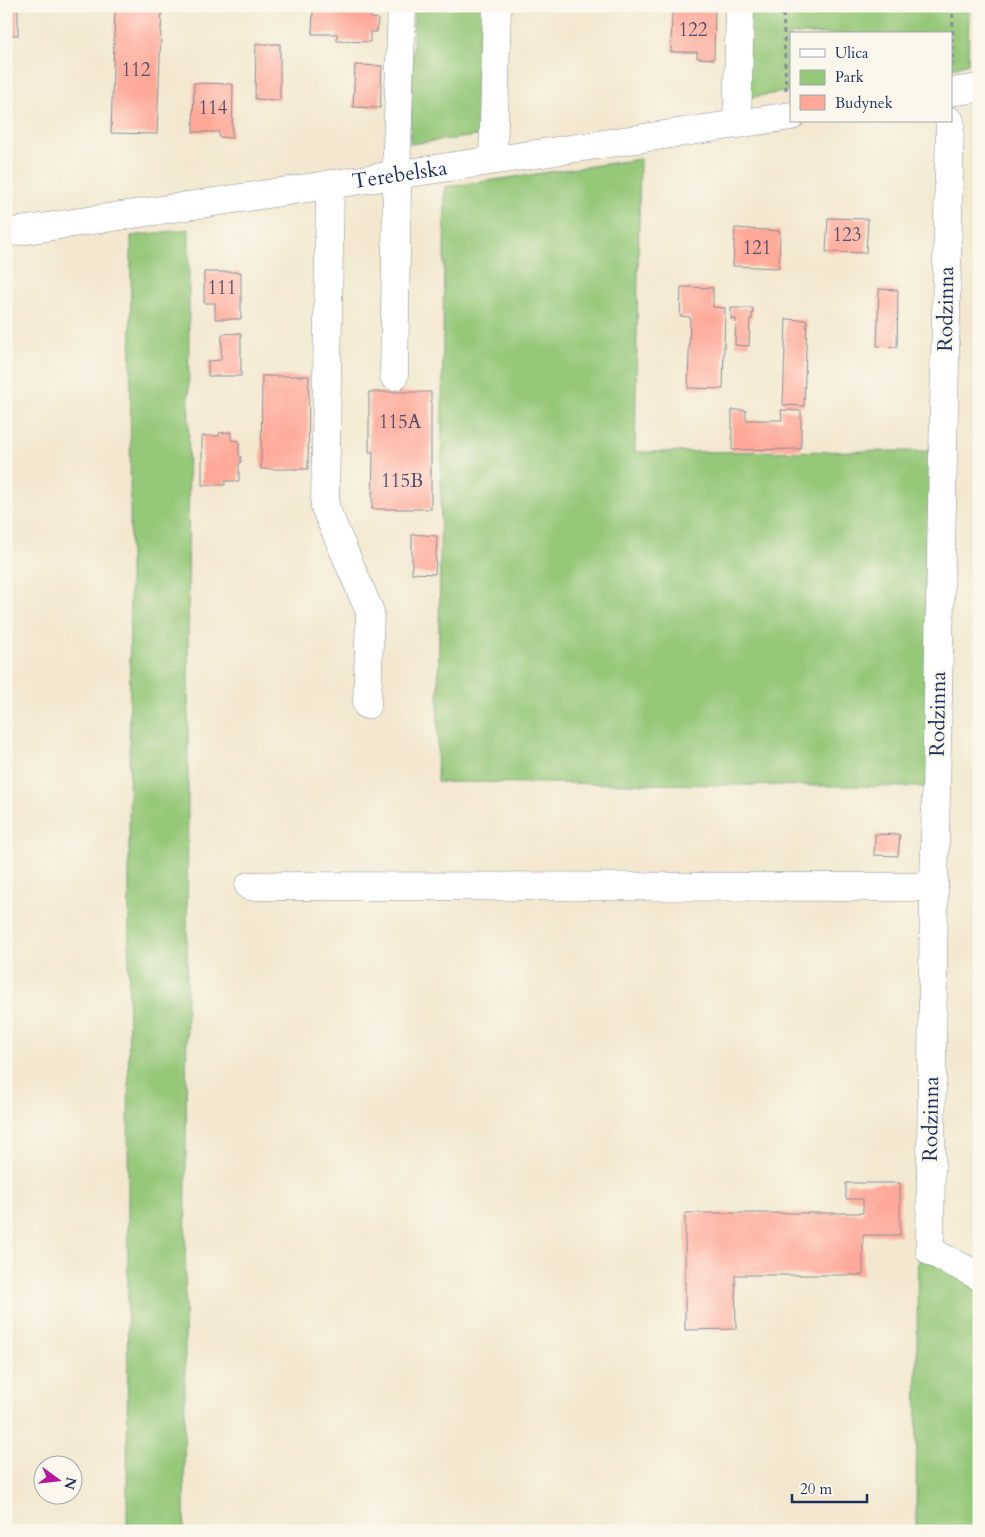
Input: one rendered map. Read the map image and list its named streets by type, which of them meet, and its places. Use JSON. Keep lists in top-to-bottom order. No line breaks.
{"streets":{"street":["Terebelska","Rodzinna"]},"house_numbers":["122","112","114","123","121","111","115A","115B"],"legend":["Ulica","Park","Budynek"],"scale_bar":"20 m","north":"right"}
